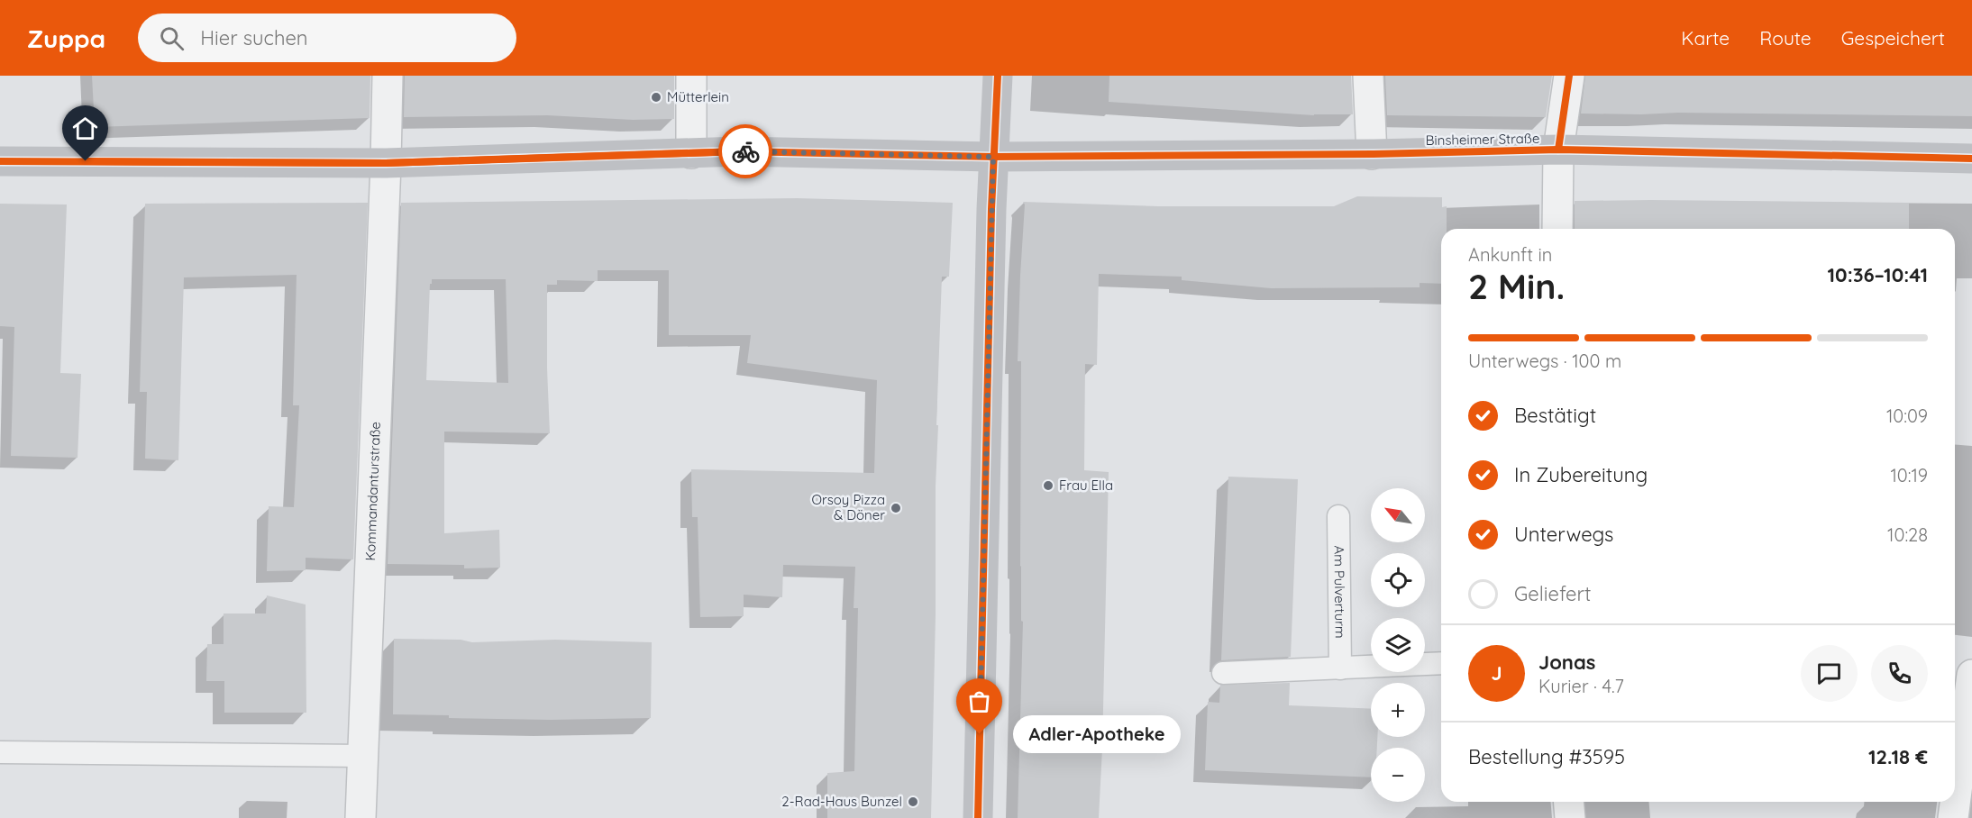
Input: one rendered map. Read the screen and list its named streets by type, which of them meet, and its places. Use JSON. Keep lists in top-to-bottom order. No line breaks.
{"streets":{"main road":["Binsheimer Straße"],"street":["Kommandanturstraße"],"lane":["Am Pulverturm"]},"crossings":[["Binsheimer Straße","Kommandanturstraße"]],"places":["Mütterlein","Frau Ella","Orsoy Pizza & Döner","Adler-Apotheke","2-Rad-Haus Bunzel"],"north":"top left","page":{"header":"Zuppa","search":"Hier suchen","nav":["Karte","Route","Gespeichert"],"heading":["2 Min.","Ankunft in","10:36–10:41"],"panel":["Jonas","Kurier · 4.7","Bestellung #3595","12.18 €"],"bar":"Unterwegs · 100 m","list":[["Bestätigt","10:09"],["In Zubereitung","10:19"],["Unterwegs","10:28"],"Geliefert"],"map_buttons":["+","−"],"round":"J","bubble":"Adler-Apotheke"}}
